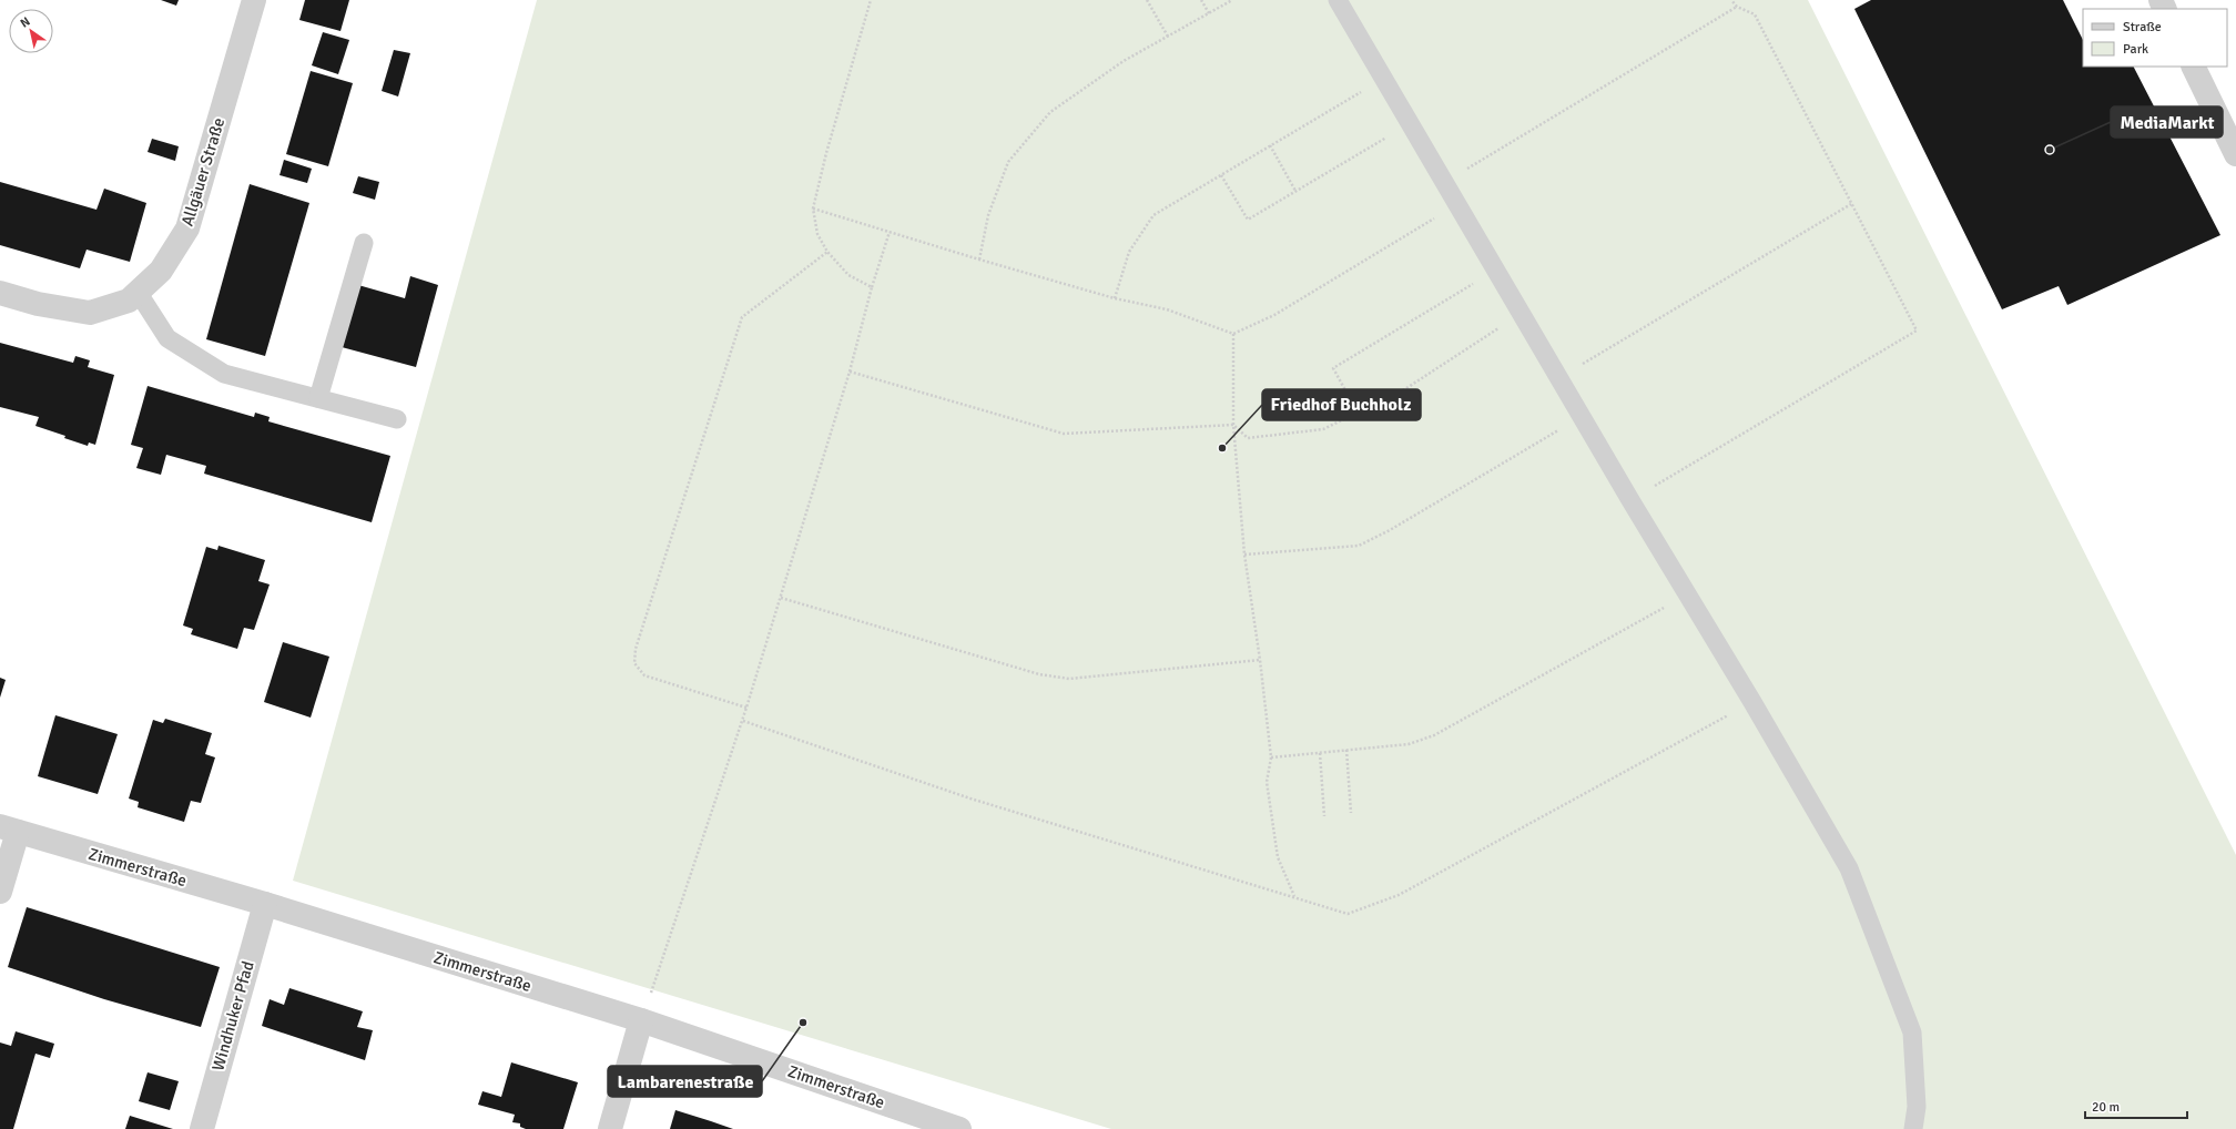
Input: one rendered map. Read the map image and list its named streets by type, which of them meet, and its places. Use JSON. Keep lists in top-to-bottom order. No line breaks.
{"streets":{"street":["Allgäuer Straße","Zimmerstraße","Windhuker Pfad"]},"crossings":[["Zimmerstraße","Windhuker Pfad"]],"places":["MediaMarkt","Friedhof Buchholz","Lambarenestraße"],"legend":["Straße","Park"],"scale_bar":"20 m","north":"top left"}
